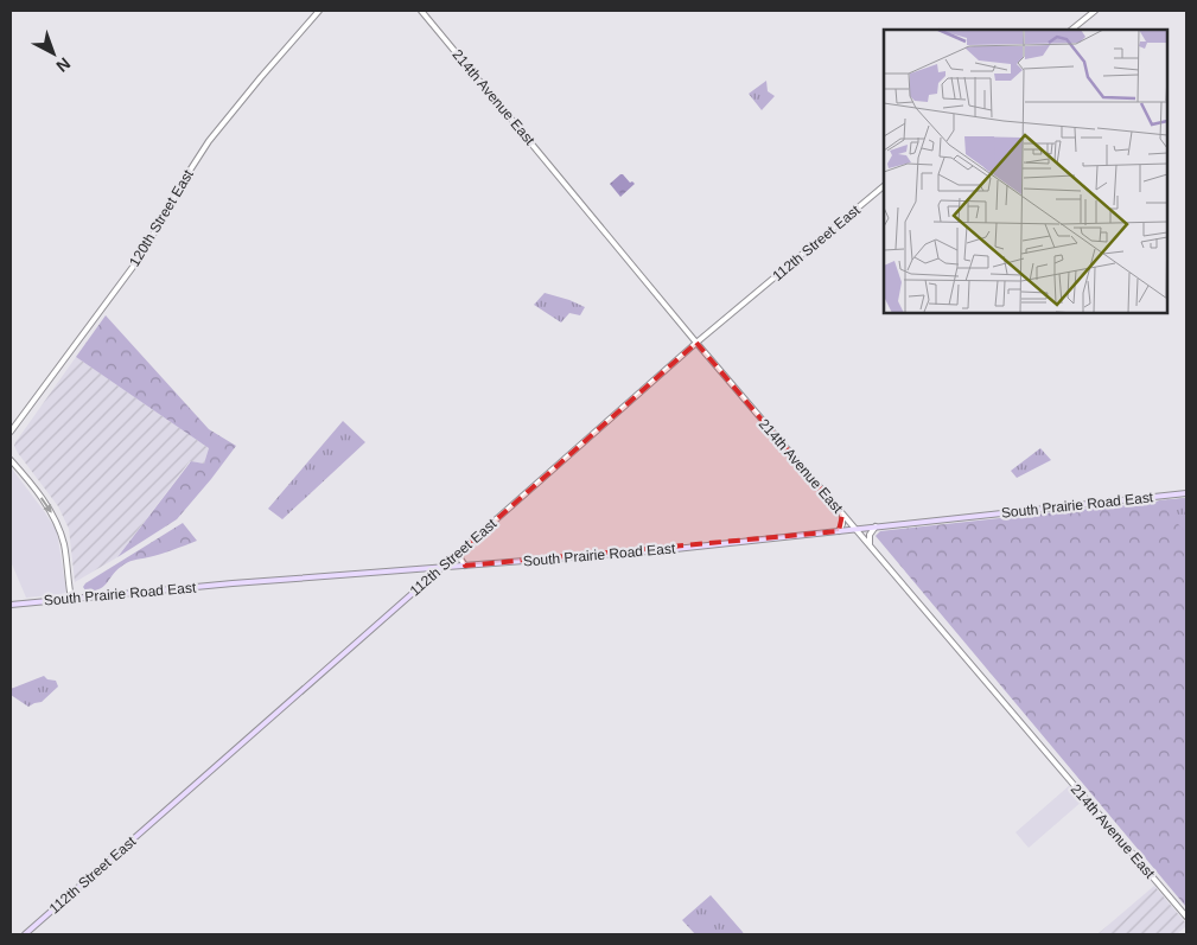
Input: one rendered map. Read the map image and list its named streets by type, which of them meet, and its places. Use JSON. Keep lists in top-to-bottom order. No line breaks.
{"streets":{"main road":["112th Street East","South Prairie Road East"],"street":["214th Avenue East","120th Street East"]},"crossings":[["214th Avenue East","112th Street East"],["214th Avenue East","South Prairie Road East"],["112th Street East","South Prairie Road East"]],"north":"bottom right"}
